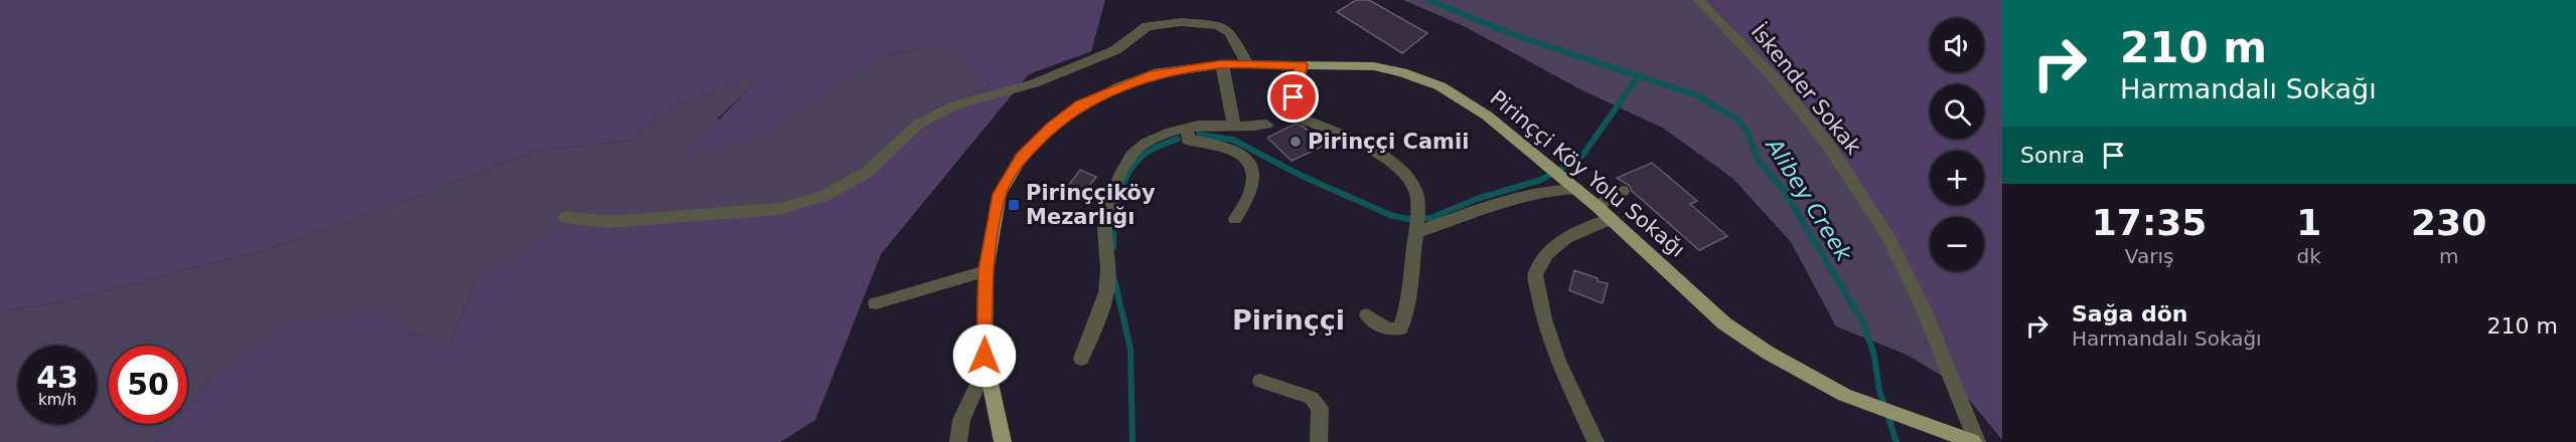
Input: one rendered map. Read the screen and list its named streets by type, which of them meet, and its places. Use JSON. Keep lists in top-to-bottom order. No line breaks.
{"streets":{"main road":["Pirinççi Köy Yolu Sokağı"],"street":["İskender Sokak"]},"crossings":[["İskender Sokak","Pirinççi Köy Yolu Sokağı"]],"districts":["Pirinççi"],"water":["Alibey Creek"],"places":{"other":["Pirinççi Camii"],"transit":["Pirinççiköy Mezarlığı"]},"page":{"turn":["210 m","Harmandalı Sokağı"],"map_buttons":["+","−"],"then":"Sonra","eta":["17:35","Varış","1","dk","230","m"],"list":[{"name":"Sağa dön","note":"Harmandalı Sokağı","value":"210 m"}],"speed":"43 km/h","limit":"50"}}
